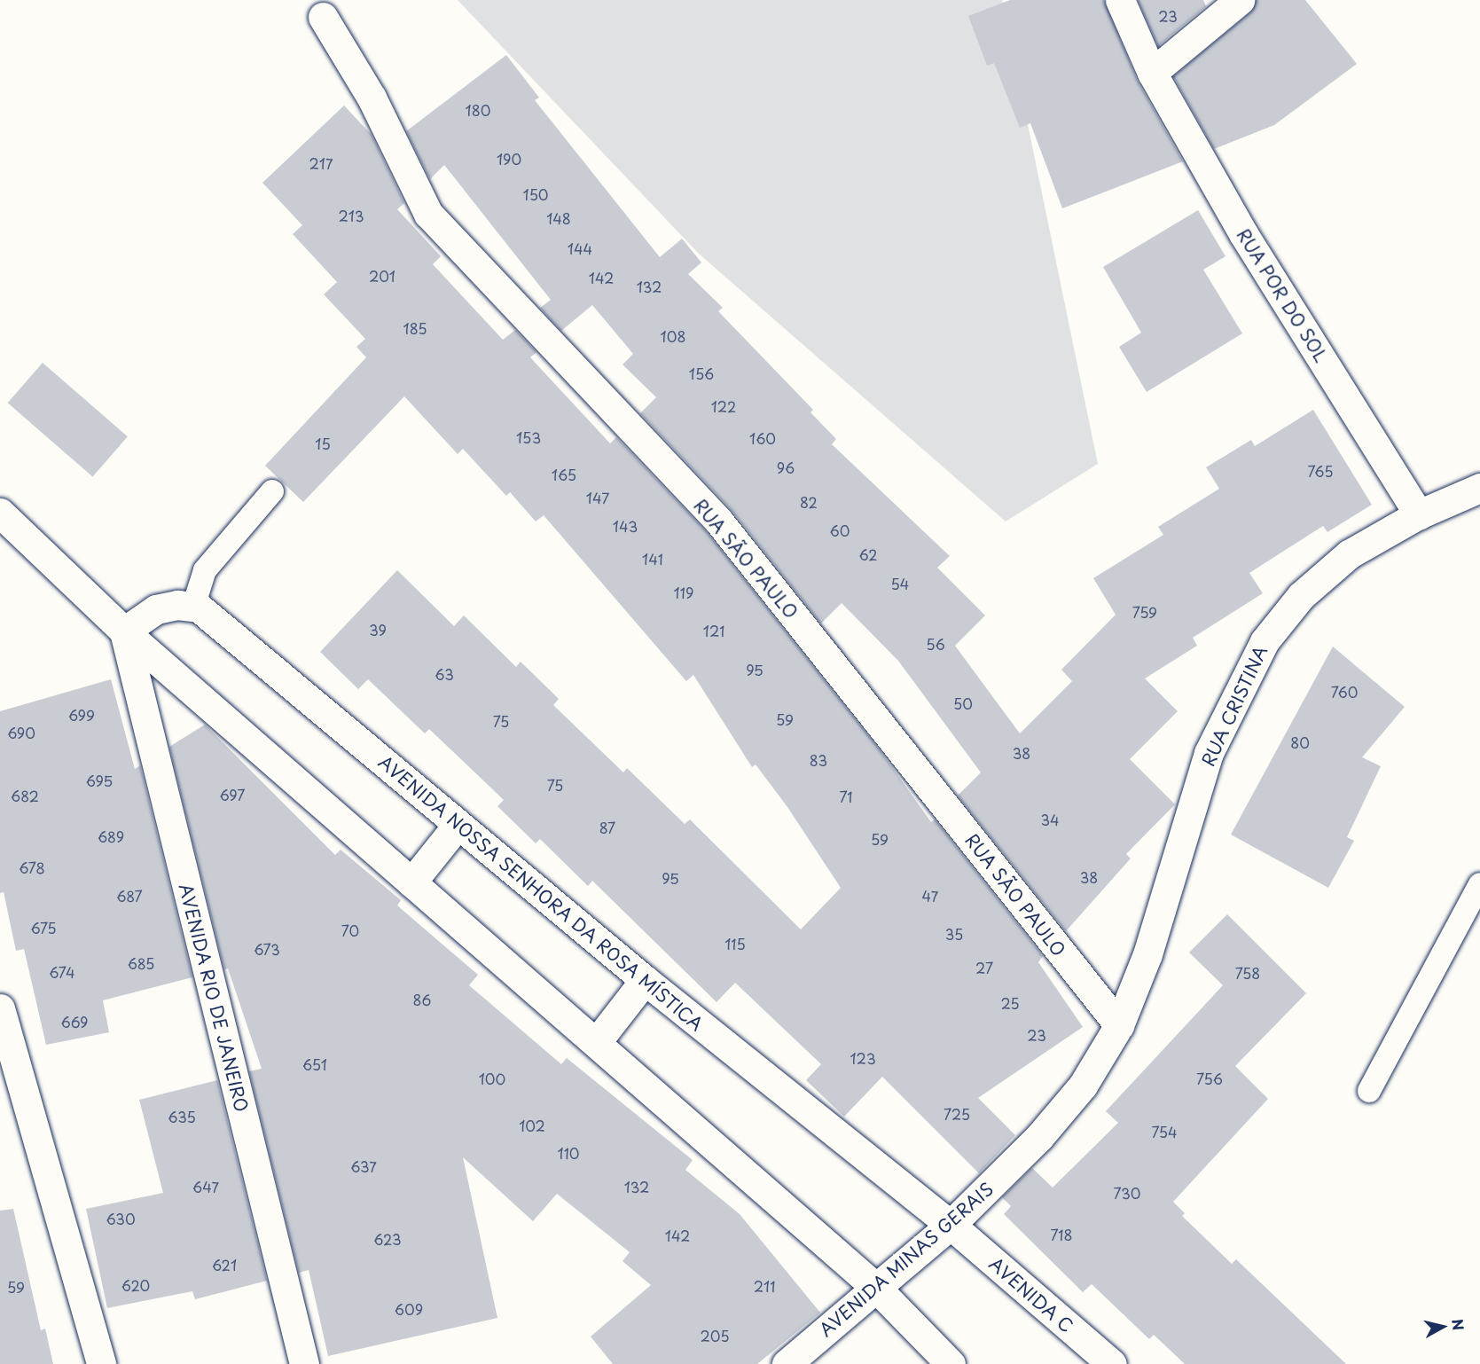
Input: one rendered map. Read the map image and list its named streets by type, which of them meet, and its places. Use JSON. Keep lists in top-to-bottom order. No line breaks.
{"streets":{"street":["RUA POR DO SOL","RUA SÃO PAULO","RUA CRISTINA","AVENIDA NOSSA SENHORA DA ROSA MÍSTICA","AVENIDA RIO DE JANEIRO","AVENIDA MINAS GERAIS","AVENIDA C"]},"crossings":[["RUA POR DO SOL","RUA CRISTINA"],["RUA SÃO PAULO","RUA CRISTINA"],["RUA SÃO PAULO","AVENIDA MINAS GERAIS"],["RUA CRISTINA","AVENIDA MINAS GERAIS"],["AVENIDA NOSSA SENHORA DA ROSA MÍSTICA","AVENIDA MINAS GERAIS"],["AVENIDA NOSSA SENHORA DA ROSA MÍSTICA","AVENIDA C"],["AVENIDA MINAS GERAIS","AVENIDA C"]],"house_numbers":["23","180","190","217","150","213","148","144","201","142","132","185","108","156","122","153","160","15","96","765","165","147","82","143","60","62","141","54","119","759","39","121","56","95","63","760","50","699","59","75","690","80","38","83","695","75","697","682","71","34","87","689","59","678","38","95","687","47","675","70","35","115","673","685","27","674","758","86","25","669","23","123","651","100","756","725","635","102","754","110","637","647","132","730","630","718","142","623","621","620","211","59","609","205"],"north":"right"}
